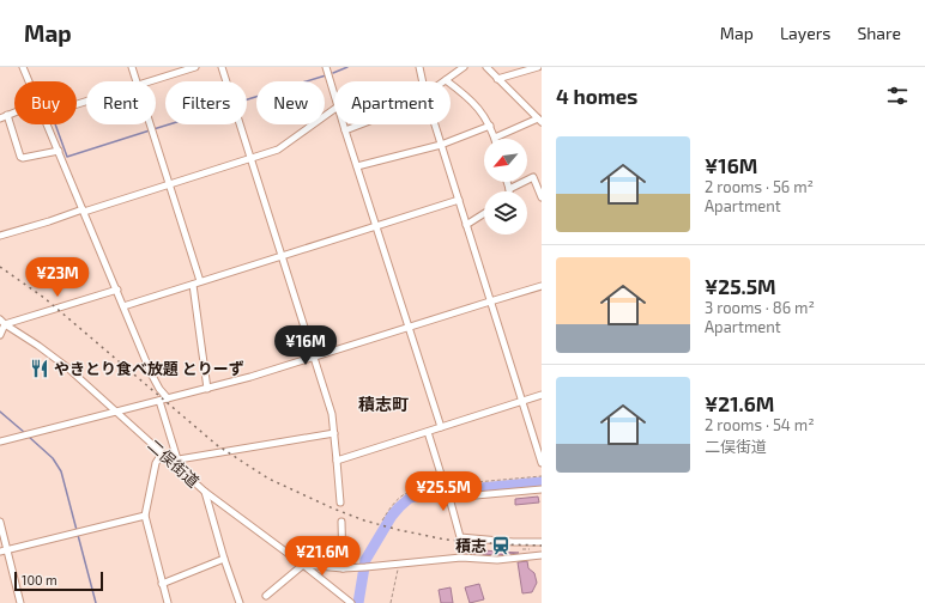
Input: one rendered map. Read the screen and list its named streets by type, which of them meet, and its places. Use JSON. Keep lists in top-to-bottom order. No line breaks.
{"streets":{"street":["二俣街道"]},"districts":["積志町"],"places":{"restaurant":["やきとり食べ放題 とりーず"],"station":["積志"]},"scale_bar":"100 m","north":"bottom left","page":{"header":"Map","nav":["Map","Layers","Share"],"heading":"4 homes","chip":["Buy","Rent","Filters","New","Apartment"],"list":[{"name":"¥16M","note":"2 rooms · 56 m² · Apartment"},{"name":"¥25.5M","note":"3 rooms · 86 m² · Apartment"},{"name":"¥21.6M","note":"2 rooms · 54 m² · 二俣街道"}],"price":["¥23M","¥16M","¥25.5M","¥21.6M"],"scale":"100 m"}}
